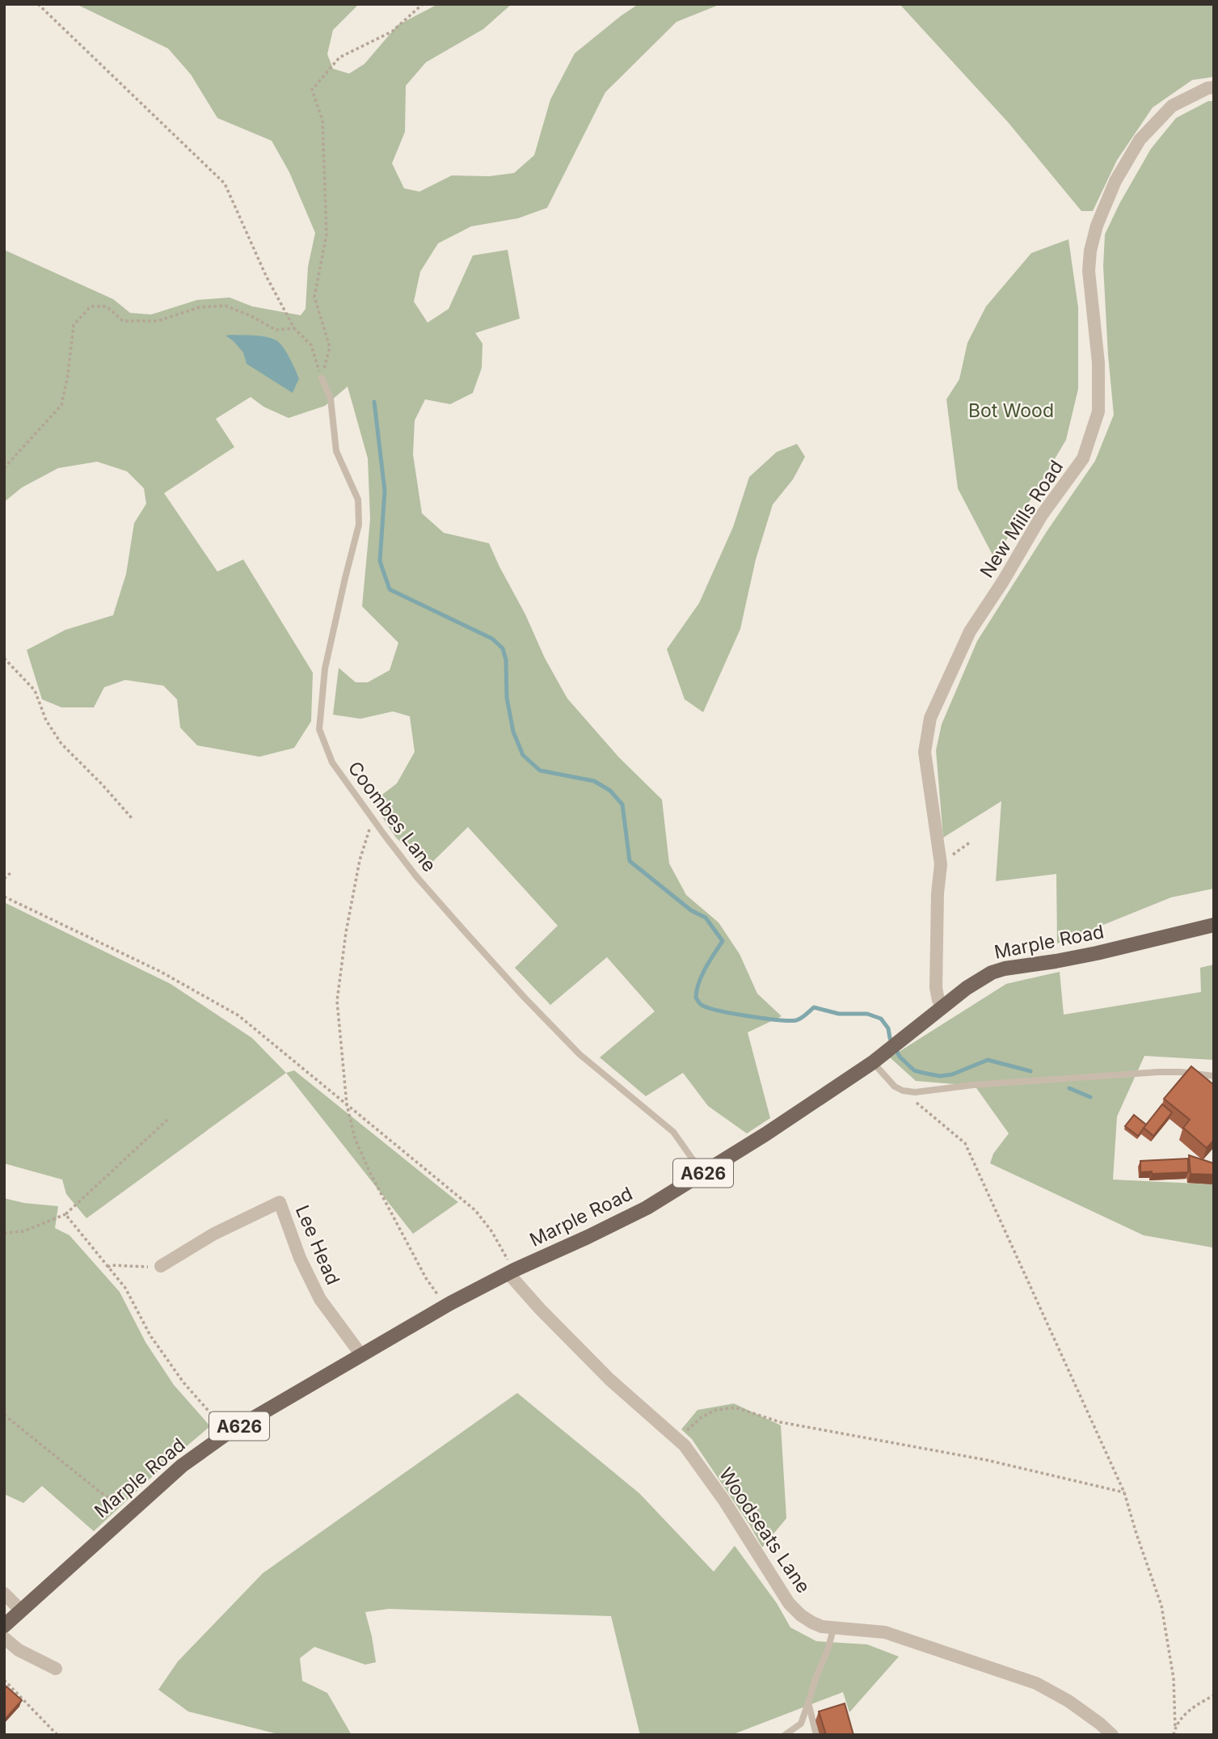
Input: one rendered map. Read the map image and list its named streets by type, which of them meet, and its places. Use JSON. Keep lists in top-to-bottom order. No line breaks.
{"streets":{"main road":["Marple Road","A626"],"street":["New Mills Road","Lee Head","Woodseats Lane"],"lane":["Coombes Lane"]},"crossings":[["New Mills Road","Marple Road"],["Coombes Lane","Marple Road"],["Marple Road","Lee Head"],["Marple Road","Woodseats Lane"]],"parks":["Bot Wood"]}
